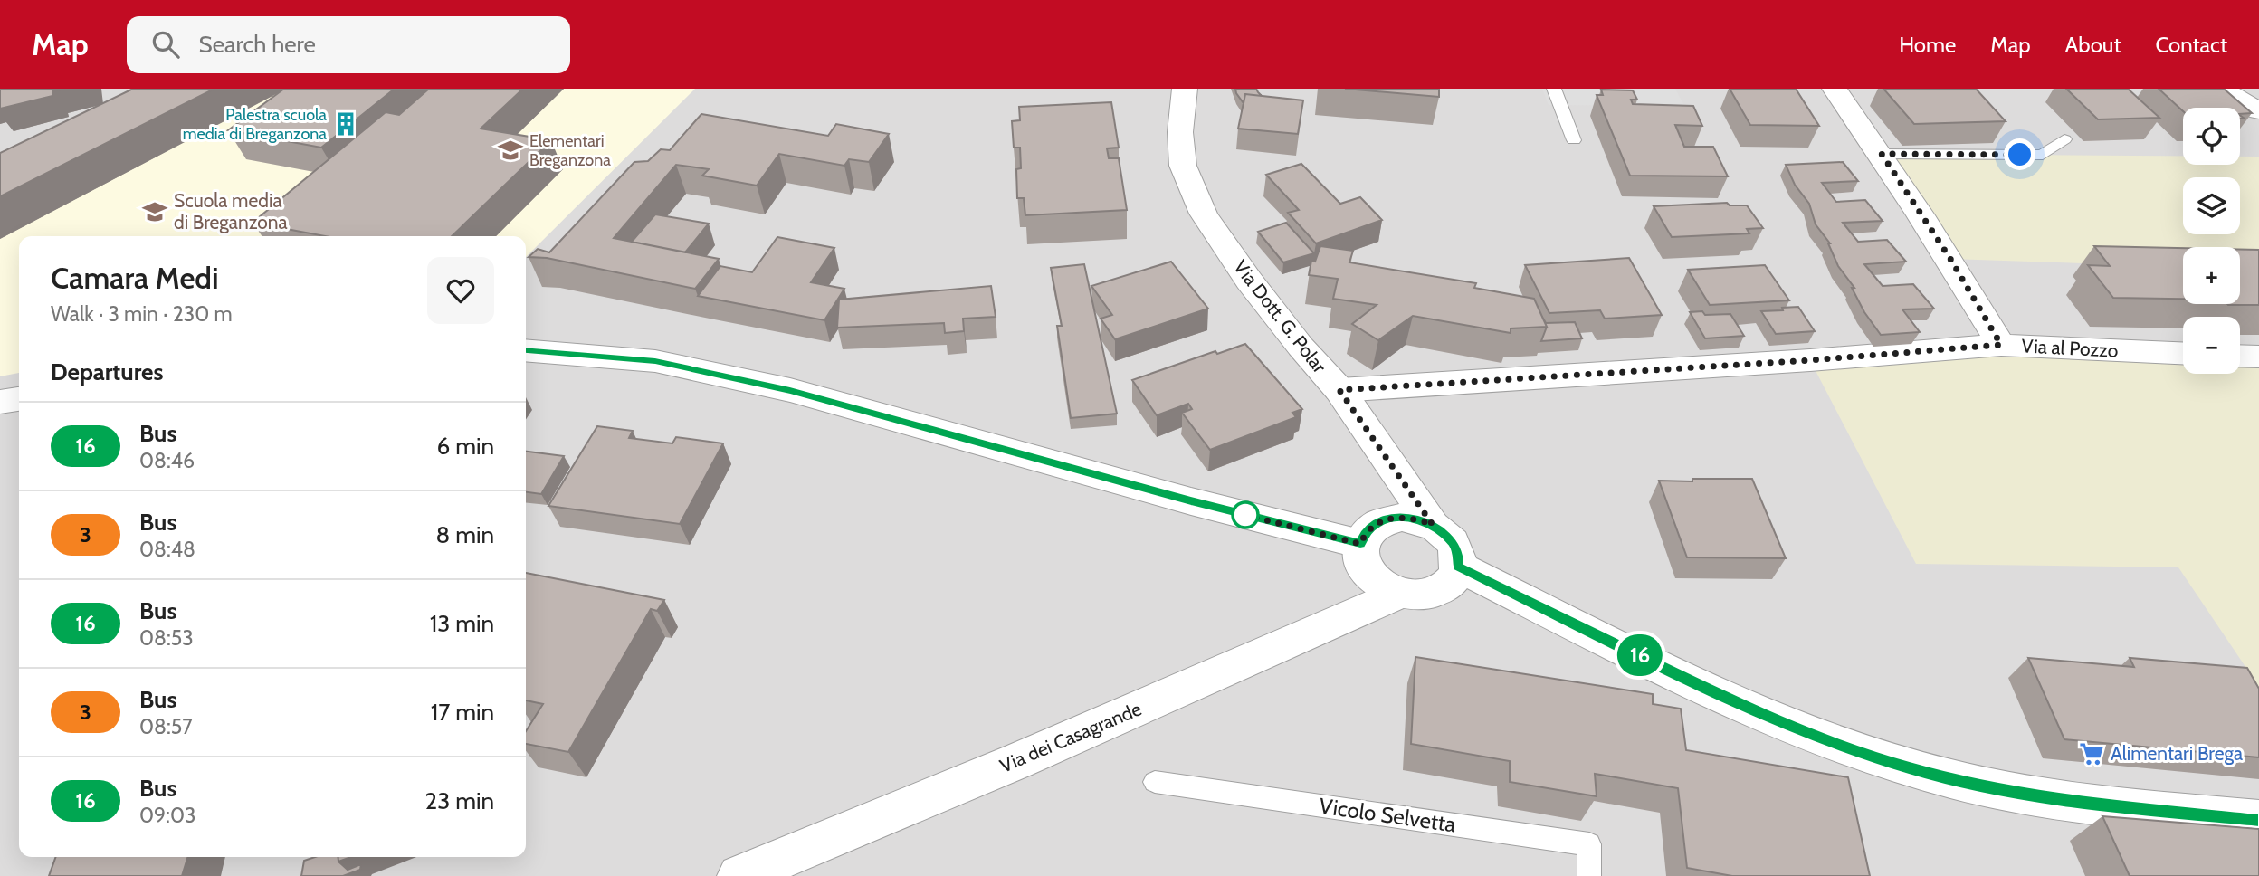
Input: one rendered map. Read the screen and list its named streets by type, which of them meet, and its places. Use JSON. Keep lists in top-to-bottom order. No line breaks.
{"streets":{"street":["Via Dott. G. Polar","Via al Pozzo","Via dei Casagrande"],"lane":["Vicolo Selvetta"]},"crossings":[["Via Dott. G. Polar","Via al Pozzo"],["Via Dott. G. Polar","Via dei Casagrande"]],"places":{"building":["Palestra scuola media di Breganzona"],"school or university":["Elementari Breganzona","Scuola media di Breganzona"],"supermarket":["Alimentari Brega"]},"lines":["bus line 16"],"page":{"header":"Map","search":"Search here","nav":["Home","Map","About","Contact"],"on_map":"16","map_buttons":["+","−"],"heading":[["Camara Medi","Walk · 3 min · 230 m"],"Departures"],"list":[{"mark":"16","name":"Bus","note":"08:46","value":"6 min"},{"mark":"3","name":"Bus","note":"08:48","value":"8 min"},{"mark":"16","name":"Bus","note":"08:53","value":"13 min"},{"mark":"3","name":"Bus","note":"08:57","value":"17 min"},{"mark":"16","name":"Bus","note":"09:03","value":"23 min"}]}}
